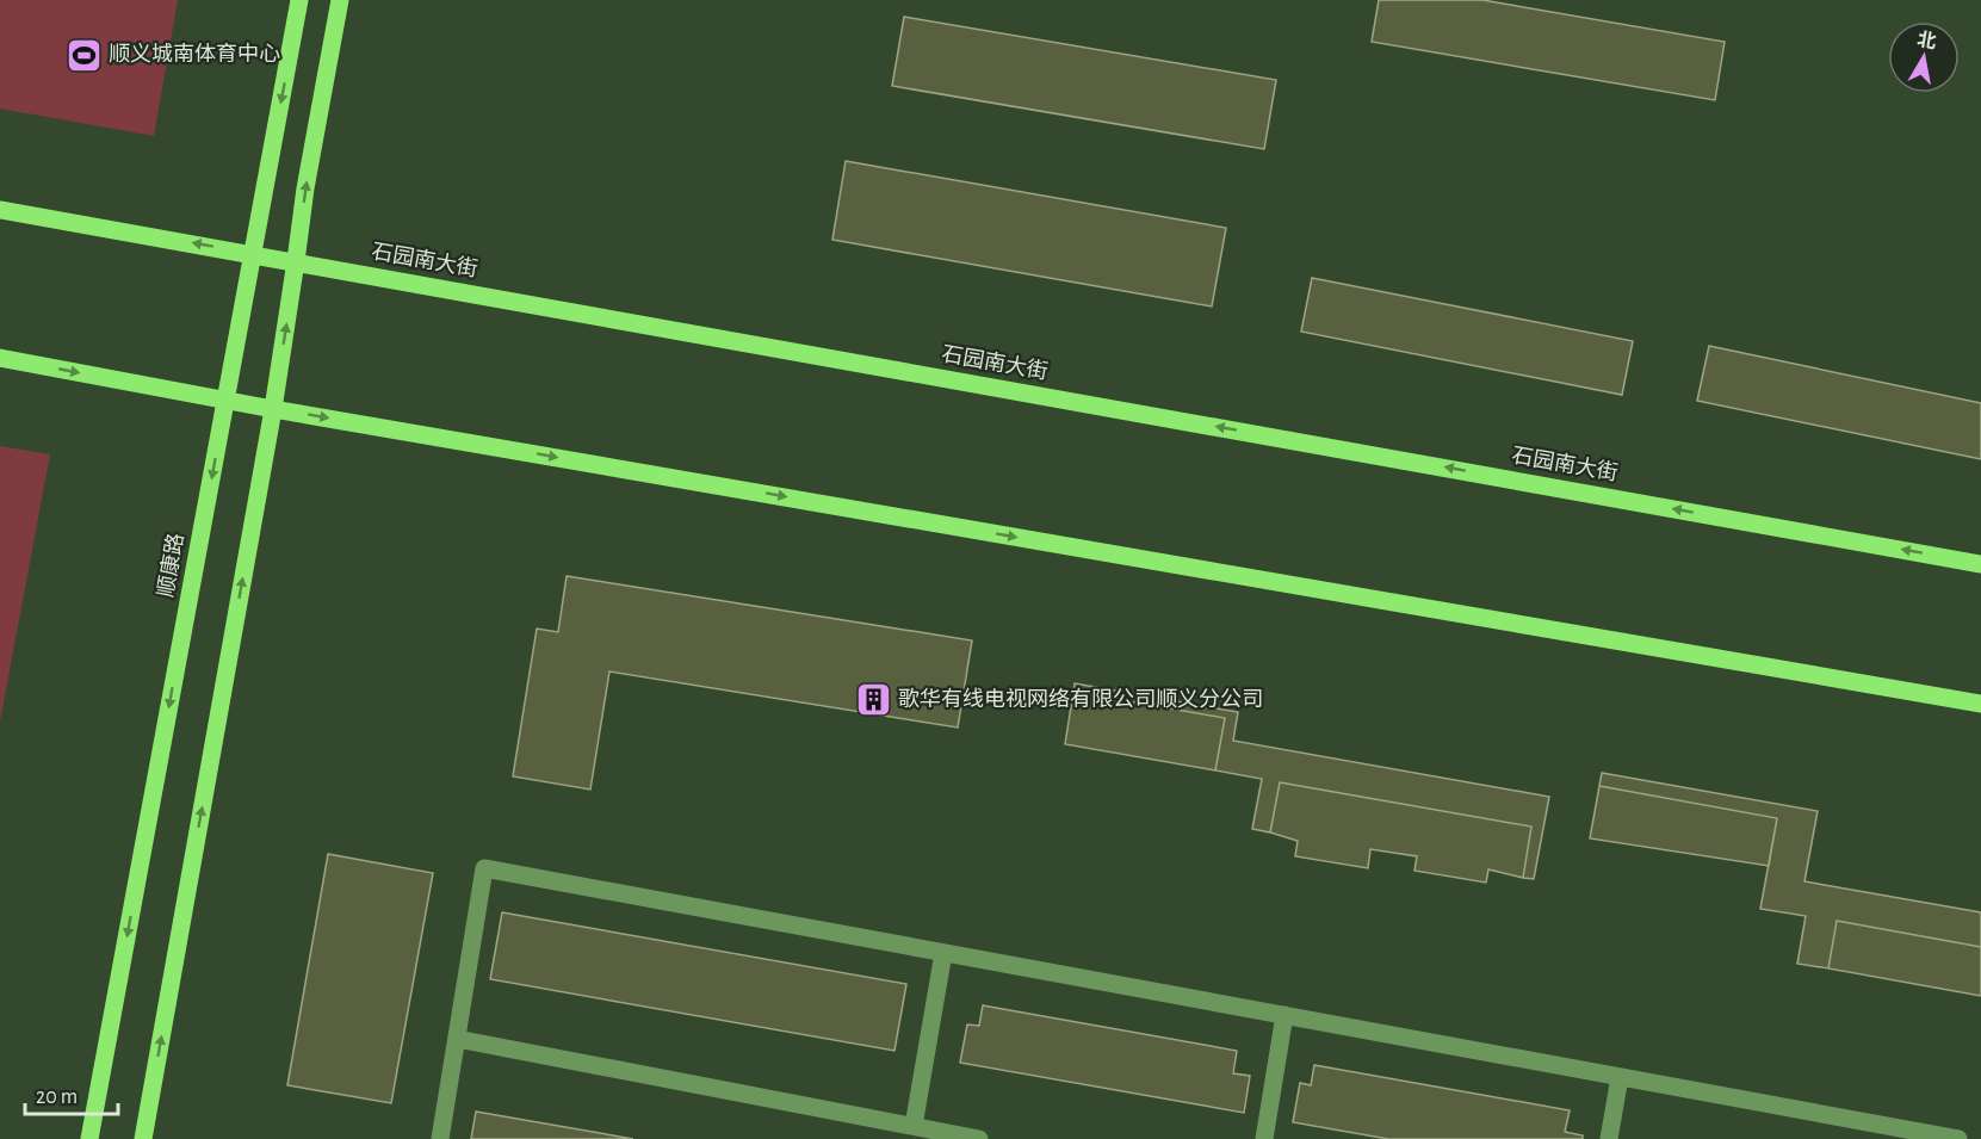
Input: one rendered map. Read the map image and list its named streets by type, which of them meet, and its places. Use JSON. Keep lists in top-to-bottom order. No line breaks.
{"streets":{"main road":["石园南大街","顺康路"]},"crossings":[["石园南大街","顺康路"]],"places":{"sports":["顺义城南体育中心"],"building":["歌华有线电视网络有限公司顺义分公司"]},"scale_bar":"20 m","north":"top"}
